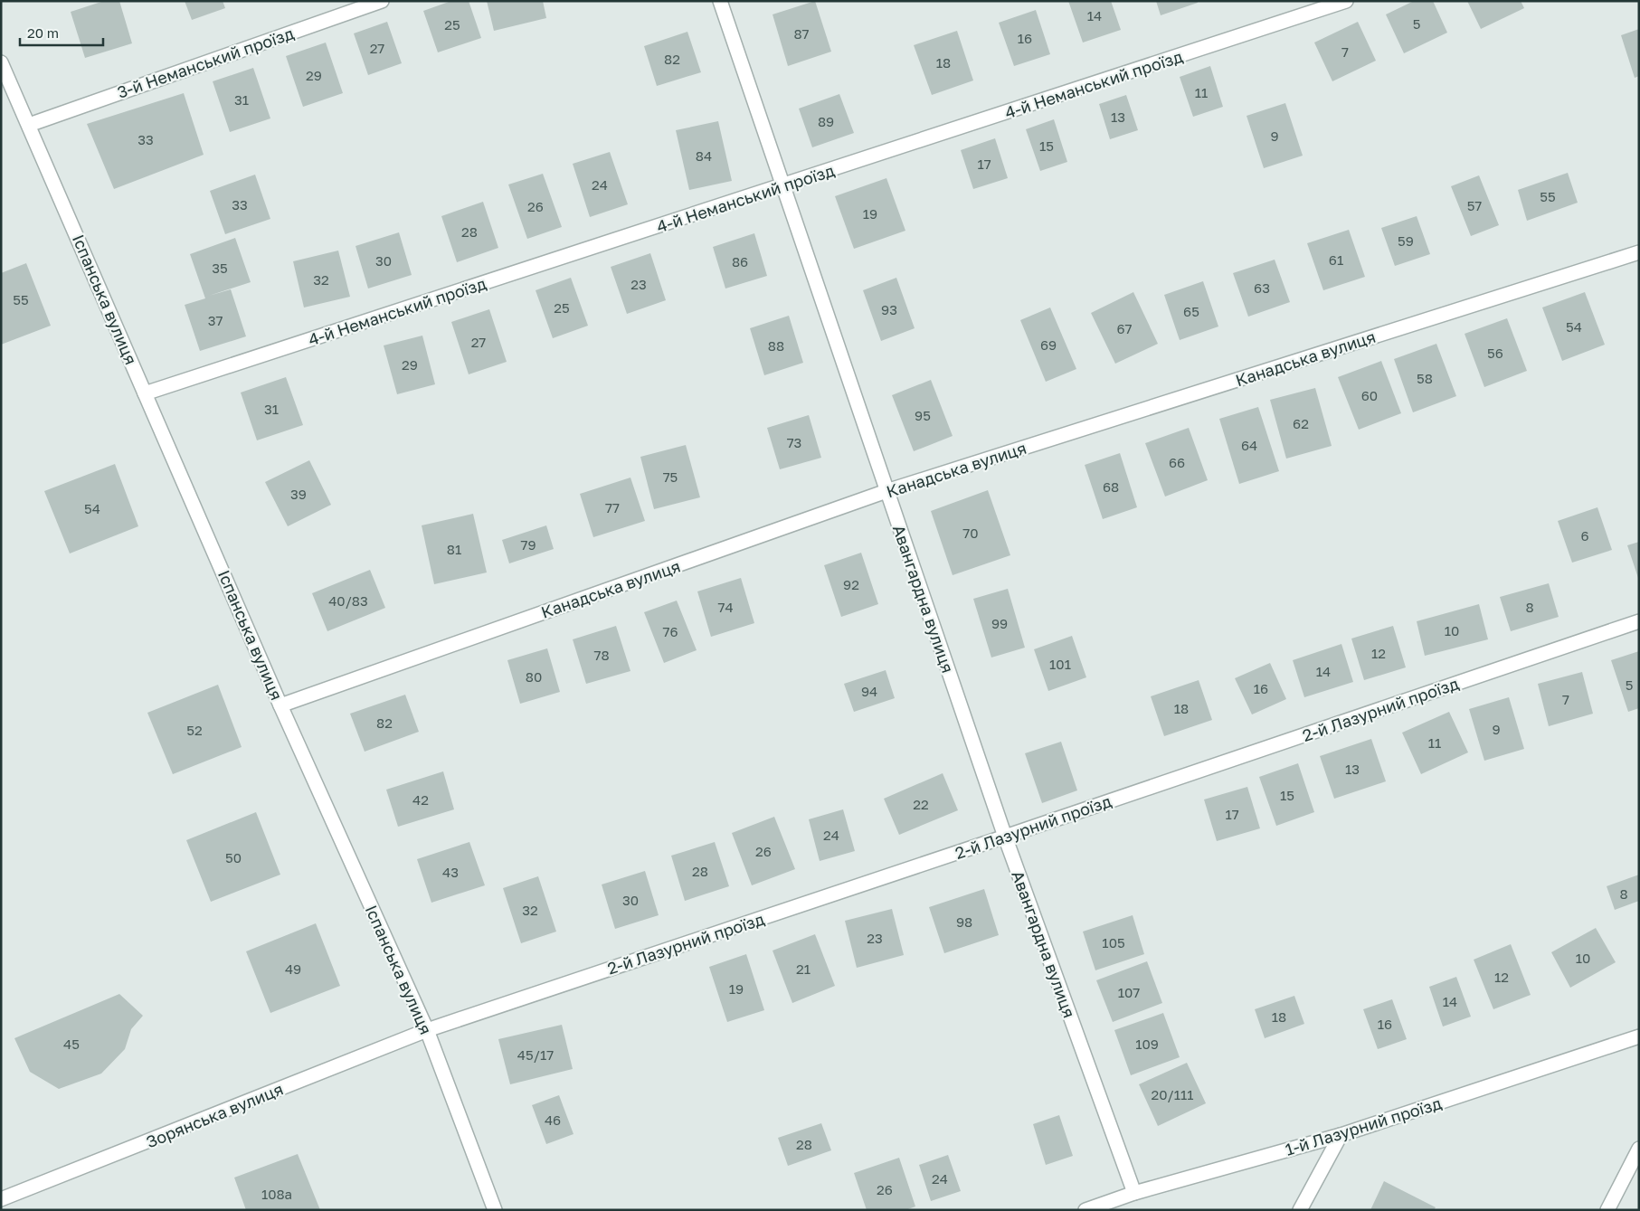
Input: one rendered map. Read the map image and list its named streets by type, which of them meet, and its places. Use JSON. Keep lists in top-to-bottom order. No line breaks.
{"streets":{"street":["3-й Неманський проїзд","4-й Неманський проїзд","Іспанська вулиця","Канадська вулиця","Авангардна вулиця","2-й Лазурний проїзд","Зорянська вулиця","1-й Лазурний проїзд"]},"crossings":[["3-й Неманський проїзд","Іспанська вулиця"],["4-й Неманський проїзд","Іспанська вулиця"],["4-й Неманський проїзд","Авангардна вулиця"],["Іспанська вулиця","Канадська вулиця"],["Іспанська вулиця","2-й Лазурний проїзд"],["Іспанська вулиця","Зорянська вулиця"],["Канадська вулиця","Авангардна вулиця"],["Авангардна вулиця","2-й Лазурний проїзд"],["Авангардна вулиця","1-й Лазурний проїзд"],["2-й Лазурний проїзд","Зорянська вулиця"]],"house_numbers":["14","5","25","87","16","27","7","82","18","29","11","31","13","89","9","33","15","84","17","24","55","33","57","26","19","28","59","61","30","86","35","32","23","63","55","25","93","65","37","54","67","27","69","88","56","29","58","60","31","95","62","73","64","66","75","68","39","77","54","70","6","79","81","92","40/83","74","8","99","10","76","12","78","101","14","80","5","16","94","7","18","82","9","52","11","13","15","42","22","17","24","26","50","28","43","8","30","32","98","23","105","10","49","21","12","19","107","14","18","16","45","109","45/17","20/111","46","28","24","26","108а"],"scale_bar":"20 m"}
